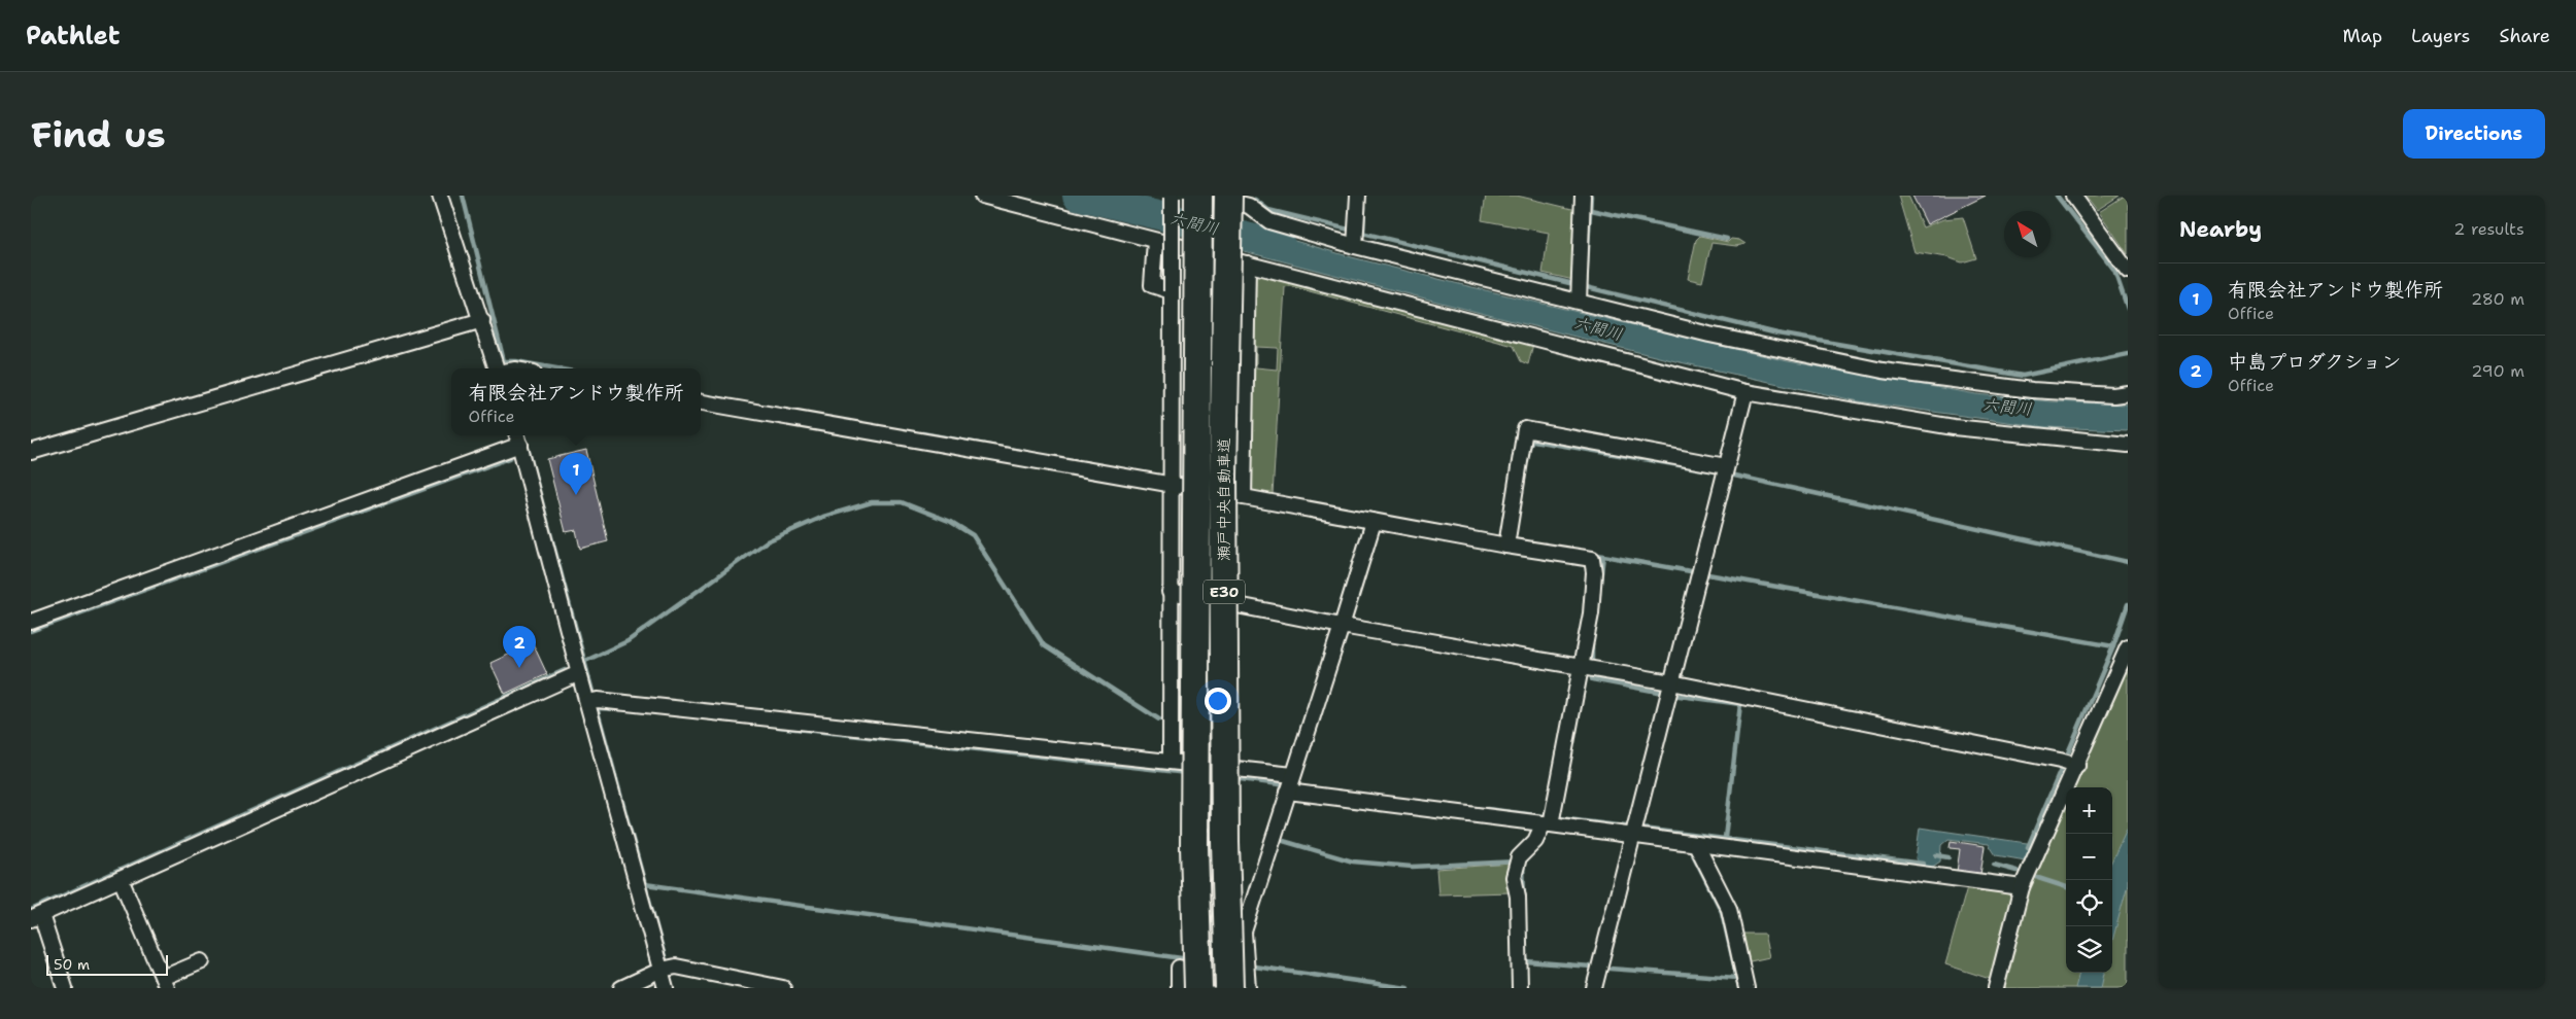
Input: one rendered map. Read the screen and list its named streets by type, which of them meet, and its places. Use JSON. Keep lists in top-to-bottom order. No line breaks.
{"streets":{"highway":["瀬戸中央自動車道","E30"]},"water":["六間川"],"scale_bar":"50 m","north":"top left","page":{"header":"Pathlet","nav":["Map","Layers","Share"],"buttons":"Directions","title":"Find us","heading":["Nearby","2 results"],"list":[{"mark":"1","name":"有限会社アンドウ製作所","note":"Office","value":"280 m"},{"mark":"2","name":"中島プロダクション","note":"Office","value":"290 m"}],"popup":["有限会社アンドウ製作所","Office"],"pins":["1","2"],"map_buttons":["+","−"],"scale":"50 m"}}
